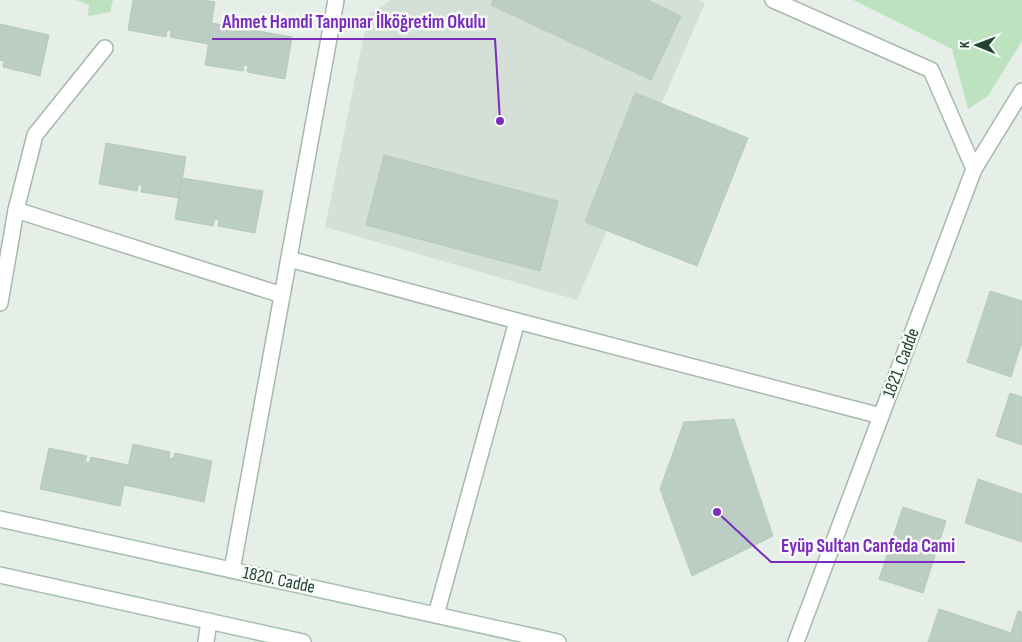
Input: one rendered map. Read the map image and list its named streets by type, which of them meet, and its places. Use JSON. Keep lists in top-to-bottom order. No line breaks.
{"streets":{"street":["1821. Cadde","1820. Cadde"]},"places":["Ahmet Hamdi Tanpınar İlköğretim Okulu","Eyüp Sultan Canfeda Cami"],"north":"left"}
